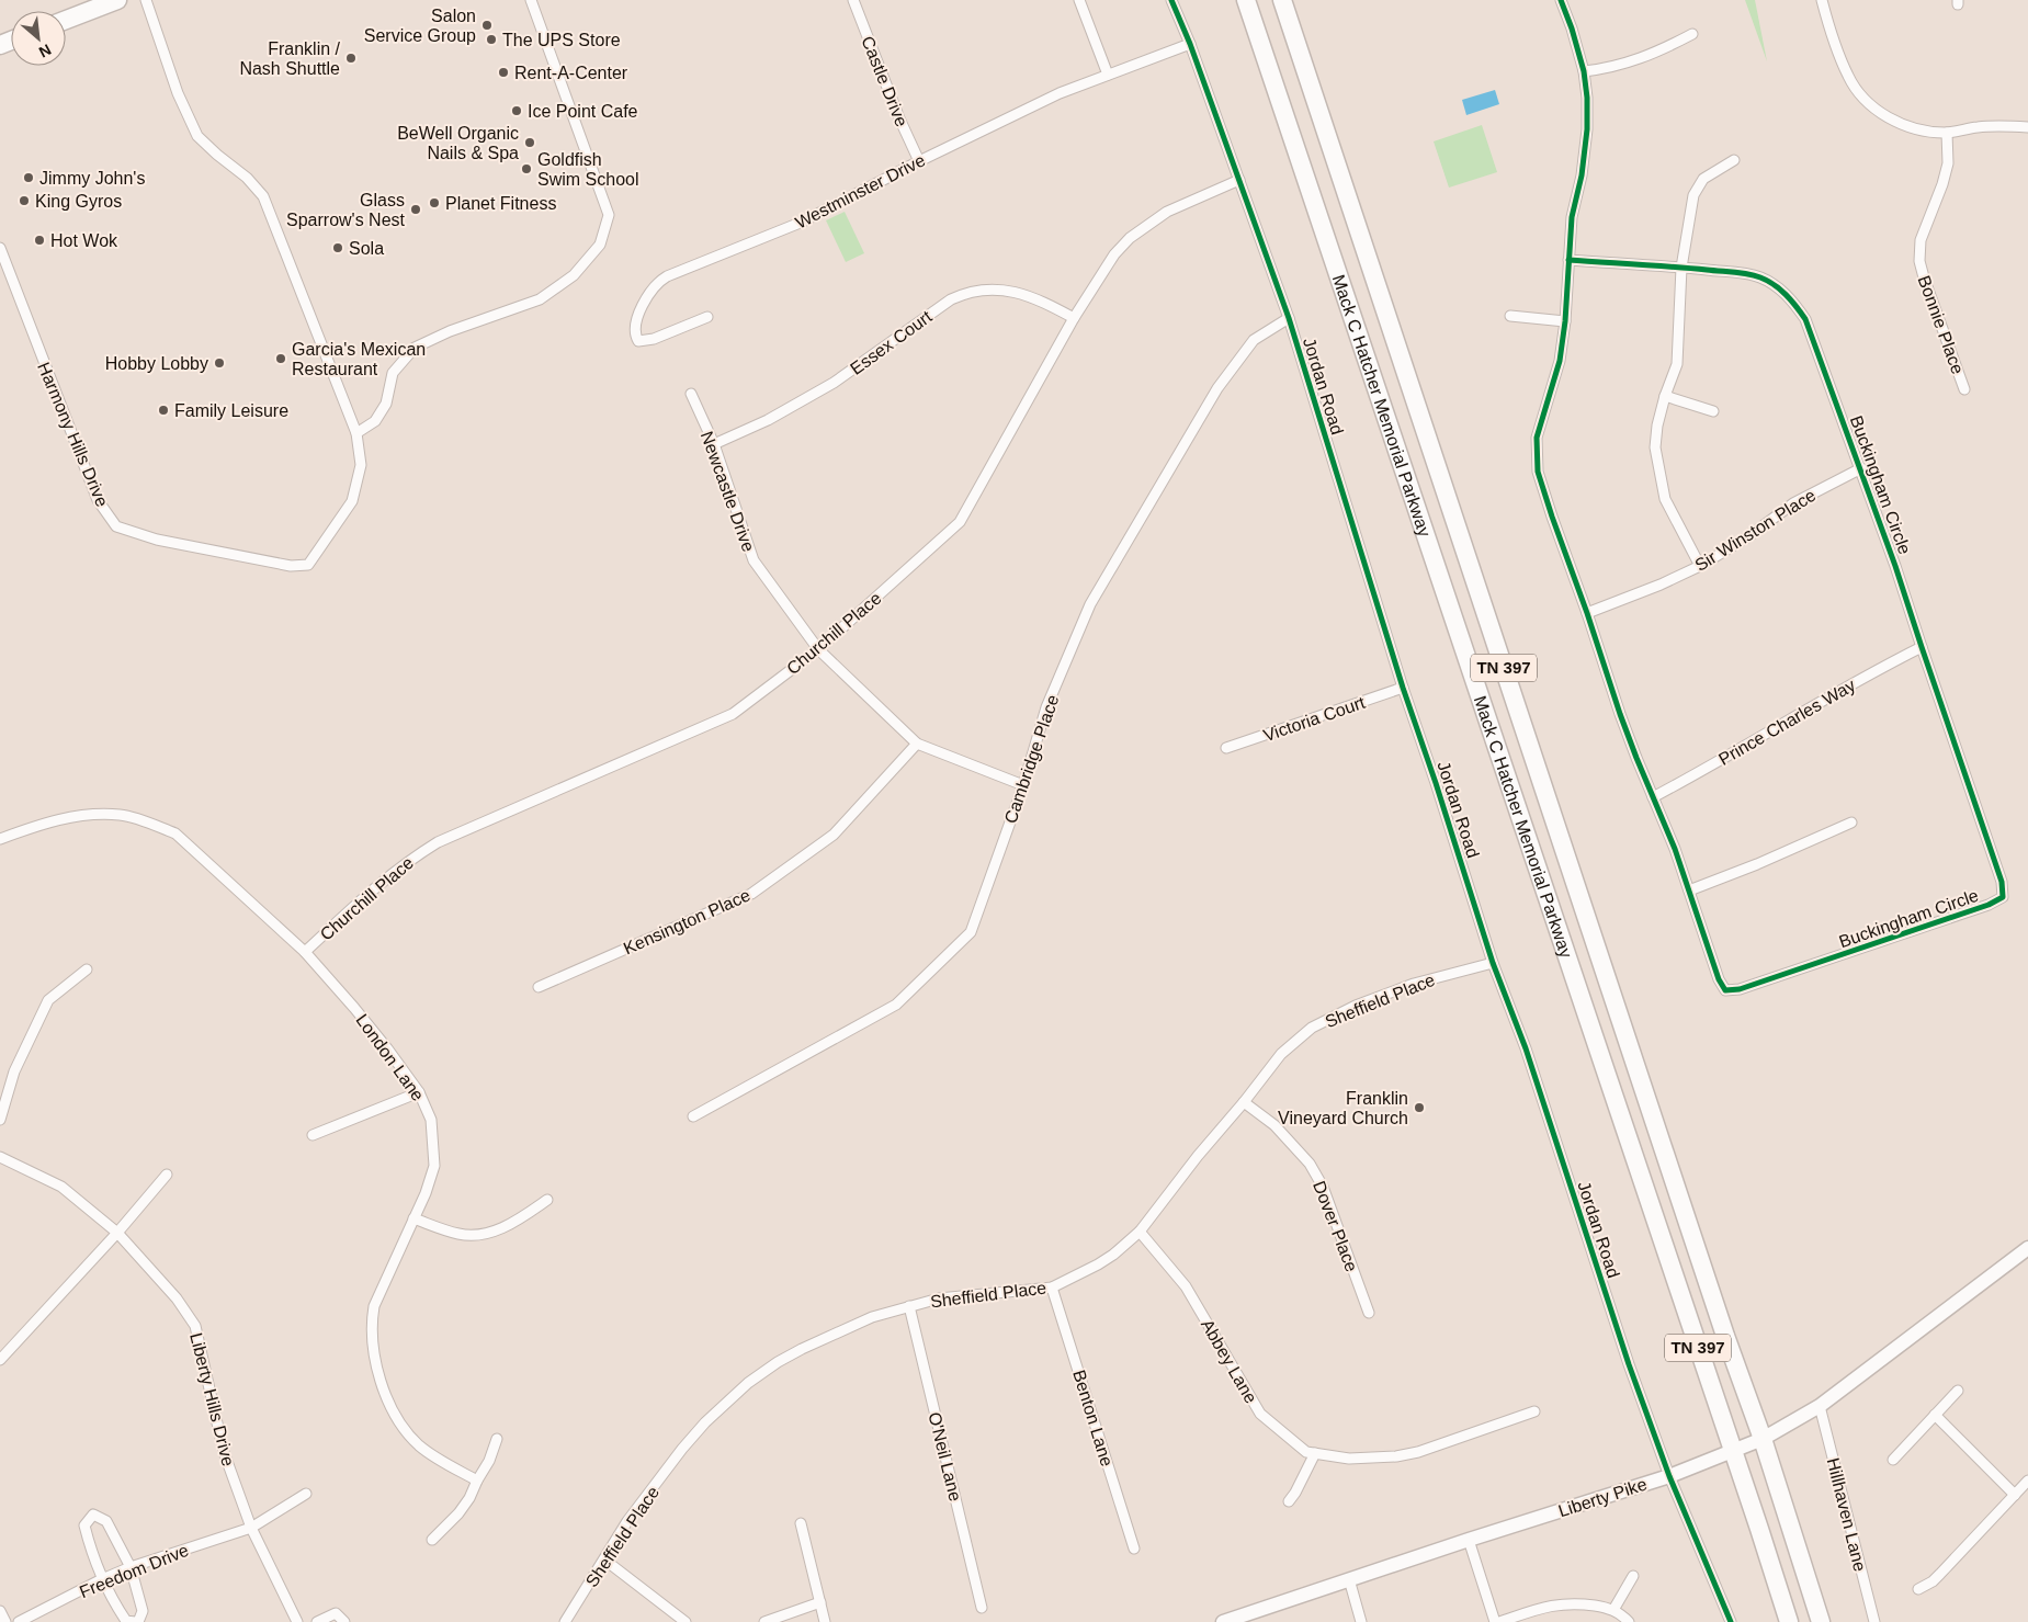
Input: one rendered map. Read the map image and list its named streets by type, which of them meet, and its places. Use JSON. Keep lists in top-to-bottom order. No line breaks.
{"streets":{"highway":["Mack C Hatcher Memorial Parkway","TN 397"],"street":["Castle Drive","Westminster Drive","Bonnie Place","Essex Court","Jordan Road","Harmony Hills Drive","Buckingham Circle","Newcastle Drive","Sir Winston Place","Churchill Place","Victoria Court","Prince Charles Way","Cambridge Place","Kensington Place","Sheffield Place","London Lane","Dover Place","Abbey Lane","Liberty Hills Drive","Benton Lane","O'Neil Lane","Liberty Pike","Hillhaven Lane","Freedom Drive"]},"crossings":[["Castle Drive","Westminster Drive"],["Westminster Drive","Jordan Road"],["Essex Court","Newcastle Drive"],["Essex Court","Churchill Place"],["Jordan Road","Churchill Place"],["Jordan Road","Victoria Court"],["Jordan Road","Cambridge Place"],["Jordan Road","Sheffield Place"],["Jordan Road","Liberty Pike"],["Mack C Hatcher Memorial Parkway","Liberty Pike"],["Buckingham Circle","Sir Winston Place"],["Buckingham Circle","Prince Charles Way"],["Newcastle Drive","Churchill Place"],["Newcastle Drive","Cambridge Place"],["Newcastle Drive","Kensington Place"],["Churchill Place","London Lane"],["Sheffield Place","Dover Place"],["Sheffield Place","Abbey Lane"],["Sheffield Place","Benton Lane"],["Sheffield Place","O'Neil Lane"],["Liberty Hills Drive","Freedom Drive"],["Liberty Pike","Hillhaven Lane"]],"places":["Salon Service Group","The UPS Store","Franklin / Nash Shuttle","Rent-A-Center","Ice Point Cafe","BeWell Organic Nails & Spa","Goldfish Swim School","Jimmy John's","King Gyros","Planet Fitness","Glass Sparrow's Nest","Hot Wok","Sola","Garcia's Mexican Restaurant","Hobby Lobby","Family Leisure","Franklin Vineyard Church"],"north":"bottom right"}
